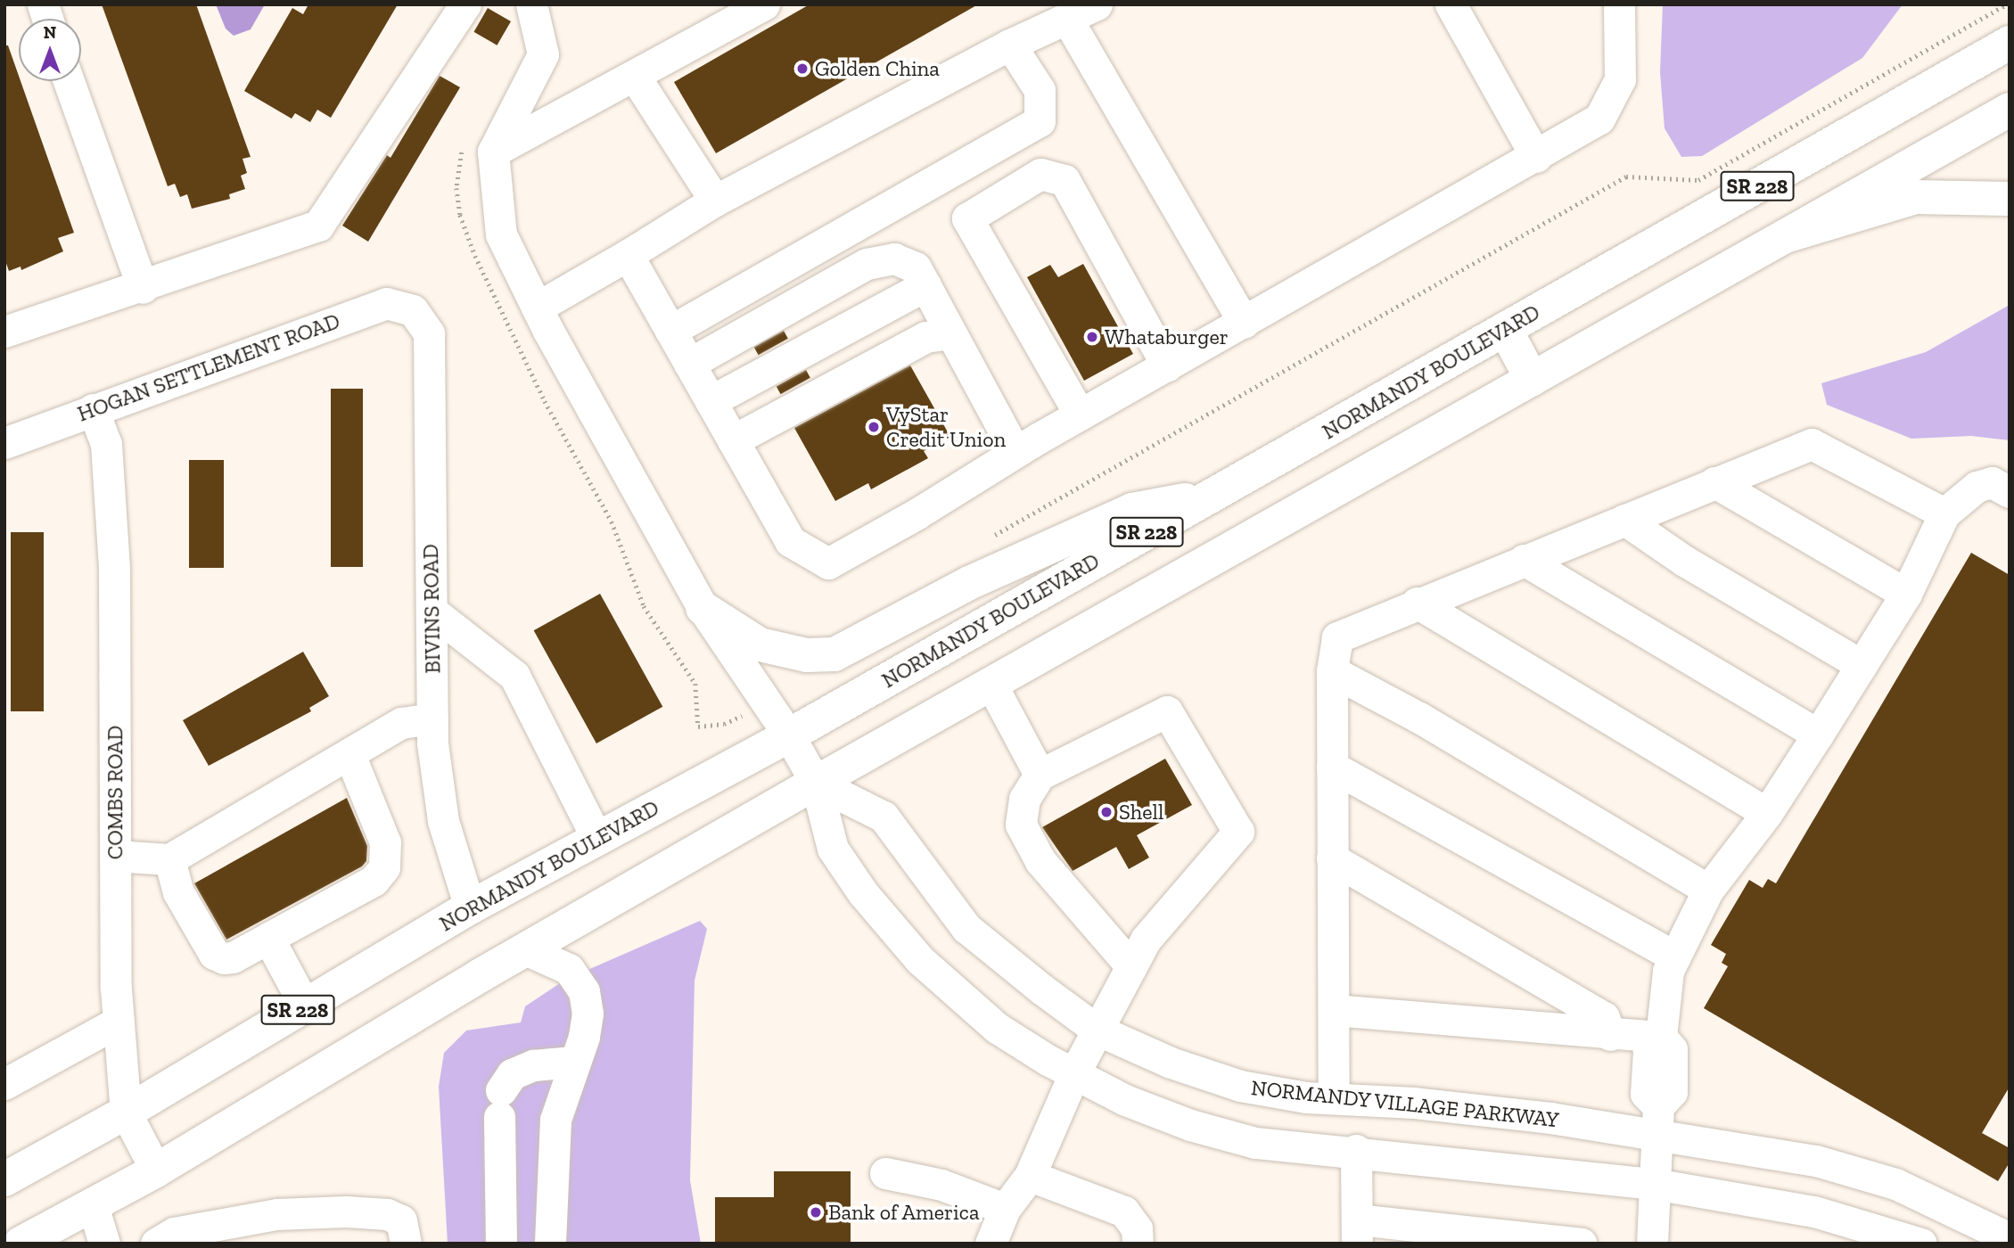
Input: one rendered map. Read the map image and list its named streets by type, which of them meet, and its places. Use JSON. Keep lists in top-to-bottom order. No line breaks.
{"streets":{"main road":["SR 228","NORMANDY BOULEVARD"],"street":["HOGAN SETTLEMENT ROAD","BIVINS ROAD","COMBS ROAD","NORMANDY VILLAGE PARKWAY"]},"crossings":[["SR 228","COMBS ROAD"],["SR 228","NORMANDY VILLAGE PARKWAY"],["HOGAN SETTLEMENT ROAD","BIVINS ROAD"],["HOGAN SETTLEMENT ROAD","COMBS ROAD"],["NORMANDY BOULEVARD","BIVINS ROAD"],["NORMANDY BOULEVARD","COMBS ROAD"]],"places":["Golden China","Whataburger","VyStar Credit Union","Shell","Bank of America"],"north":"top"}
